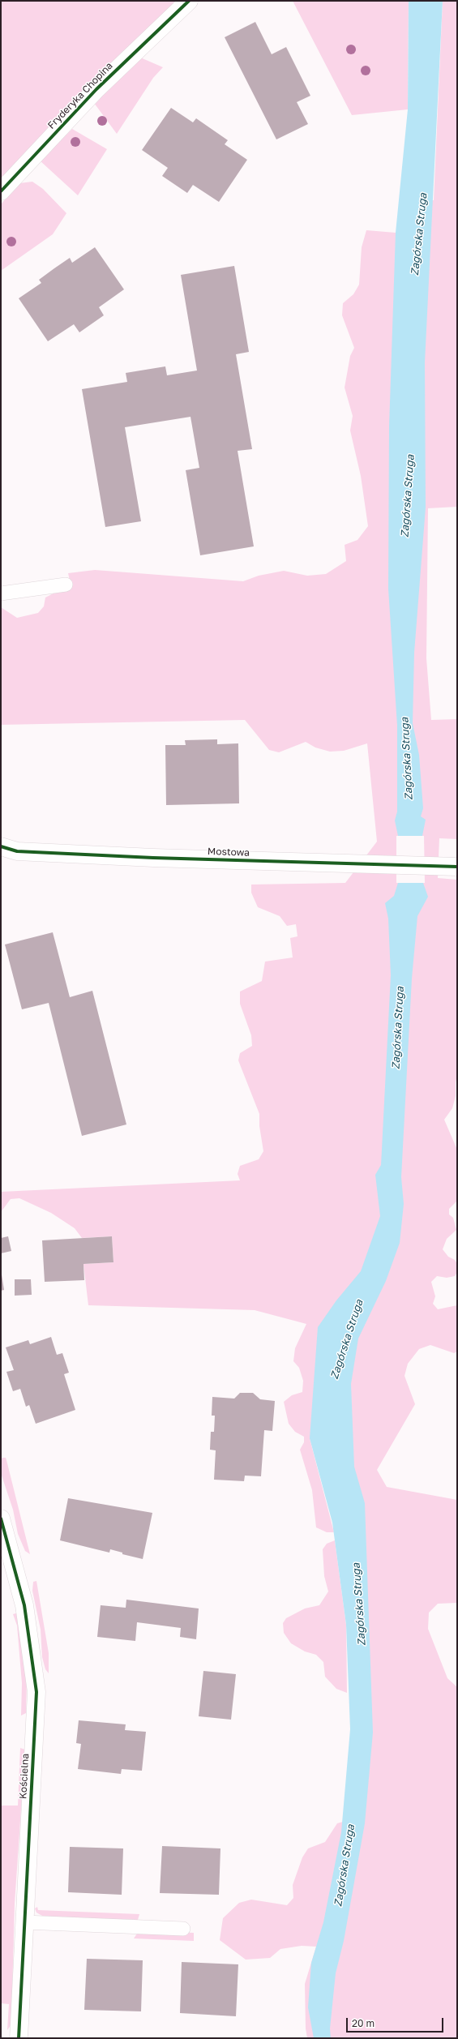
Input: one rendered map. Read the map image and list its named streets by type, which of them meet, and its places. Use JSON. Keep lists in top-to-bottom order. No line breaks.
{"streets":{"street":["Fryderyka Chopina","Mostowa","Kościelna"]},"water":["Zagórska Struga"],"scale_bar":"20 m"}
